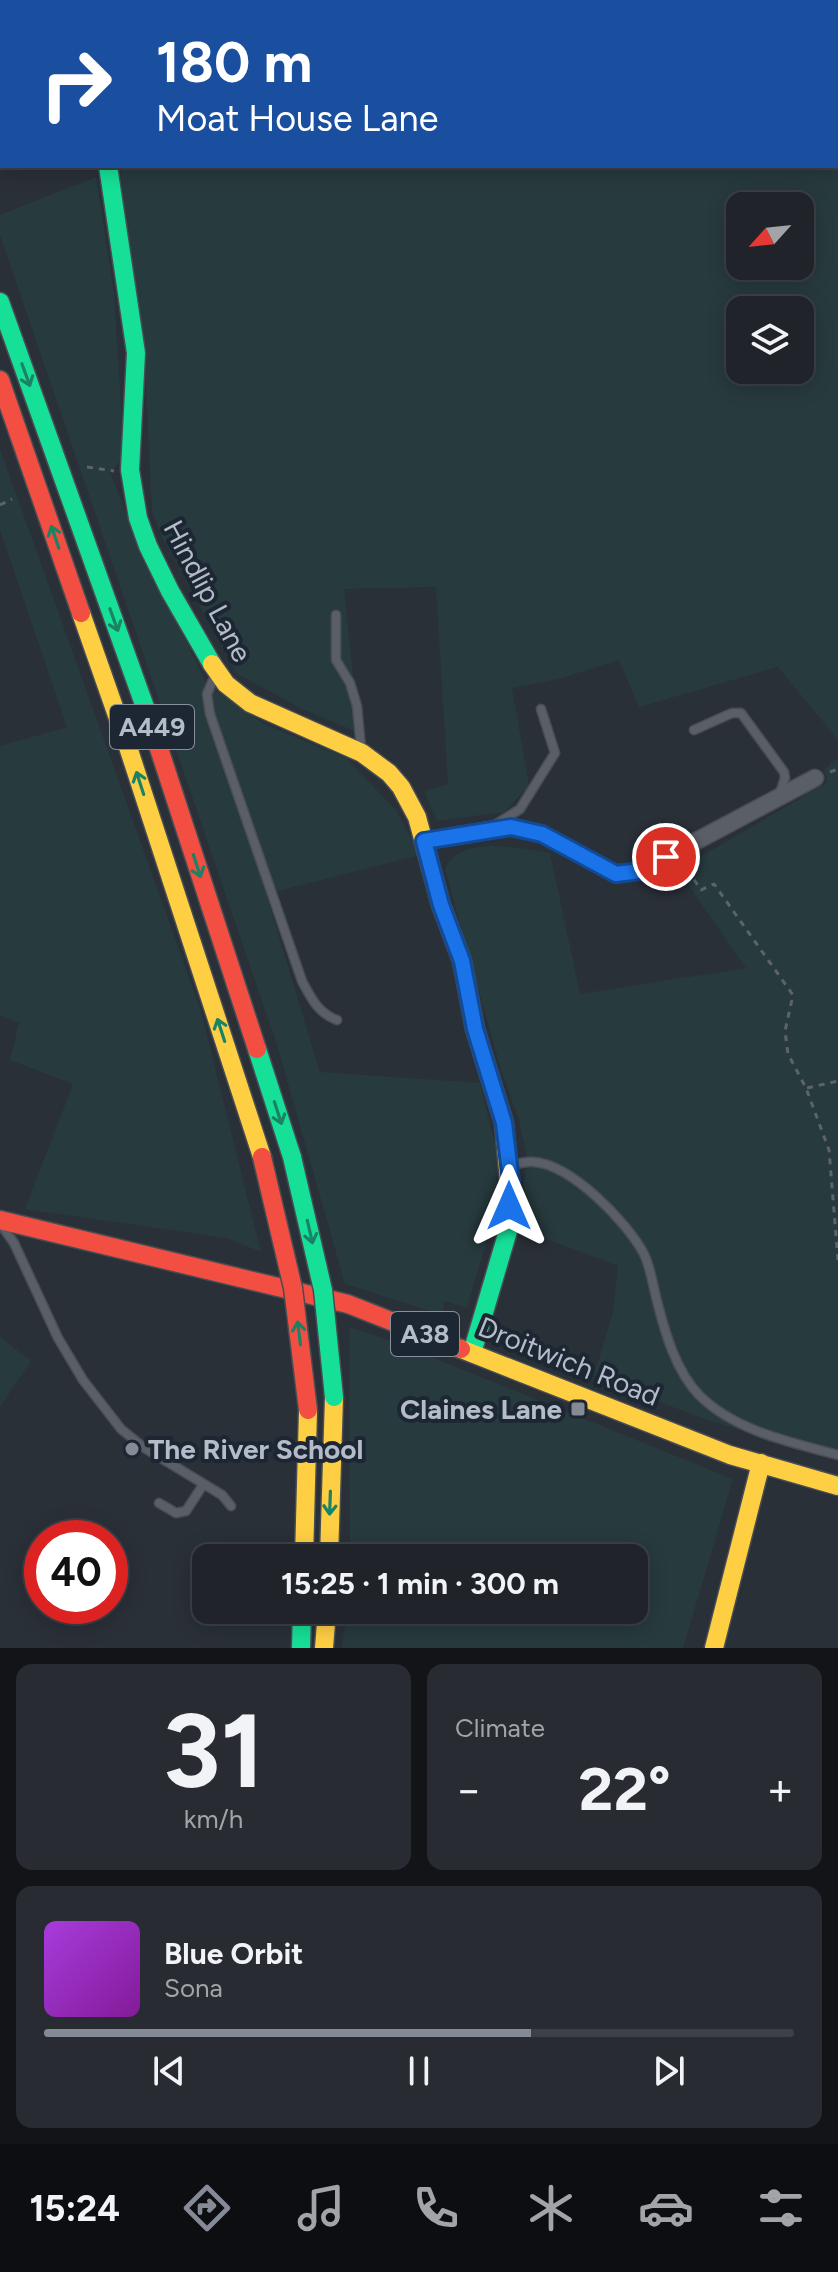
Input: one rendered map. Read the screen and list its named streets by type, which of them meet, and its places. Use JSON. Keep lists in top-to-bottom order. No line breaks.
{"streets":{"main road":["Hindlip Lane","A449","A38","Droitwich Road"]},"crossings":[["Hindlip Lane","Droitwich Road"]],"places":{"transit":["Claines Lane"],"other":["The River School"]},"north":"bottom left","page":{"turn":["180 m","Moat House Lane"],"limit":"40","trip":"15:25 · 1 min · 300 m","tile":[["31","km/h"],"Climate"],"heat":["−","22°","+"],"song":["Blue Orbit","Sona"],"tabs":"15:24"}}
